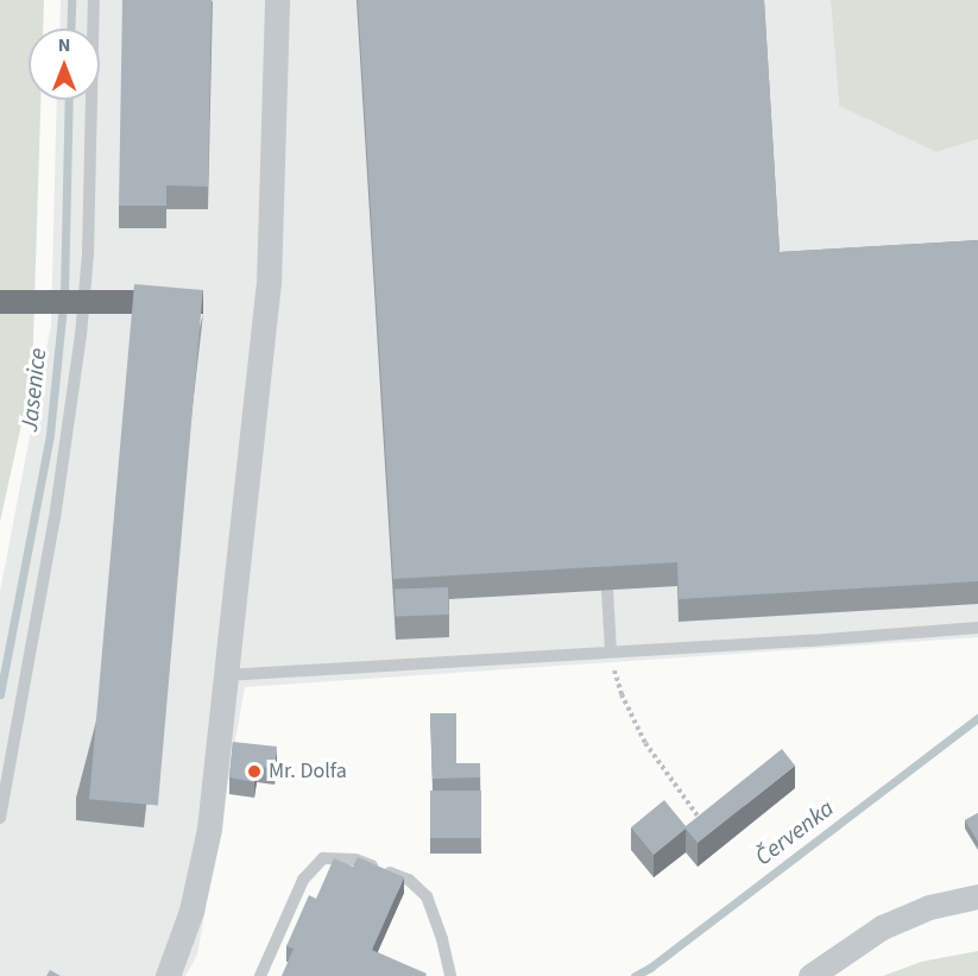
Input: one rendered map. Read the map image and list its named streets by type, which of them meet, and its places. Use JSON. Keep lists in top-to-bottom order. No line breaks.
{"water":["Jasenice","Červenka"],"places":["Mr. Dolfa"],"north":"top"}
